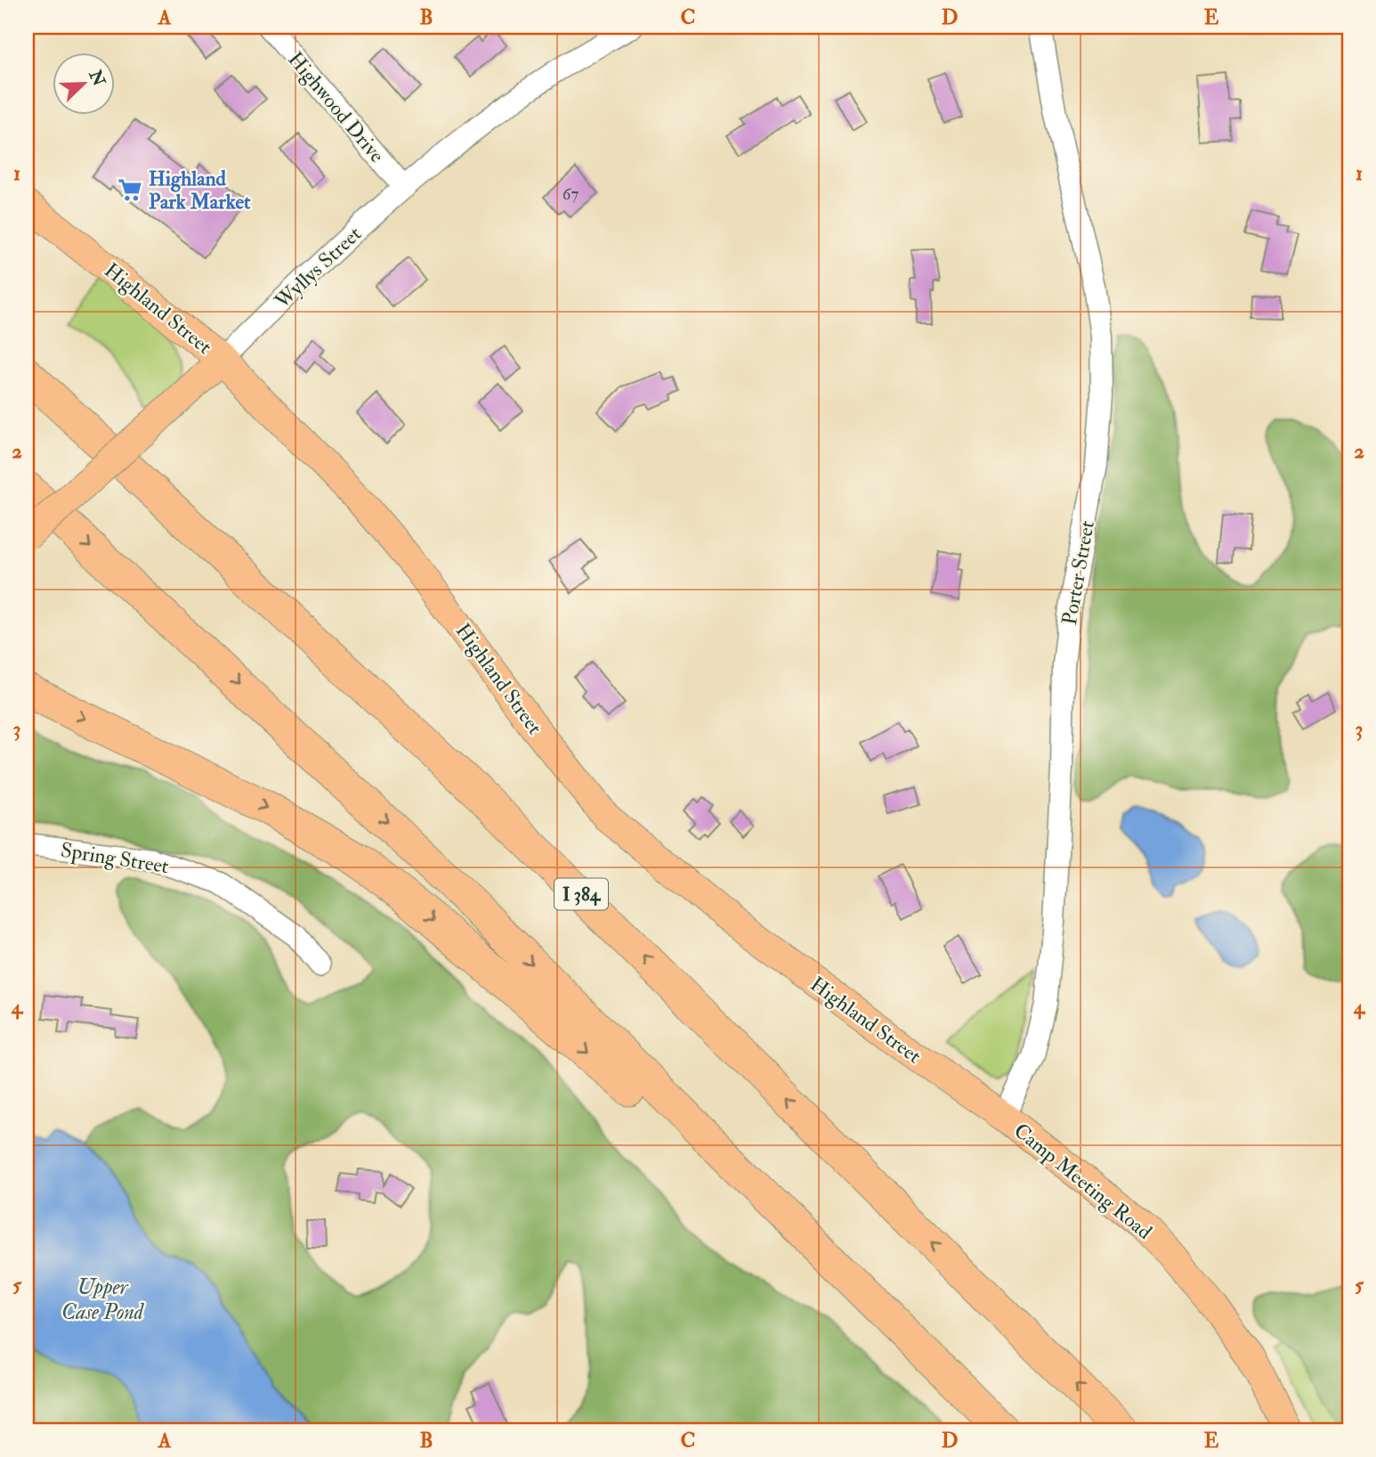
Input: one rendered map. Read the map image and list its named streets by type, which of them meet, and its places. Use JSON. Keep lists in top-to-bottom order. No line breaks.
{"streets":{"highway":["I 384"],"main road":["Wyllys Street","Highland Street","Camp Meeting Road"],"street":["Highwood Drive","Porter Street","Spring Street"]},"crossings":[["Highwood Drive","Wyllys Street"],["Wyllys Street","Highland Street"],["Highland Street","Porter Street"],["Highland Street","Camp Meeting Road"],["Porter Street","Camp Meeting Road"]],"water":["Upper Case Pond"],"places":{"supermarket":["Highland Park Market"]},"house_numbers":["67"],"north":"top right","grid":{"columns":["A","B","C","D","E"],"rows":["1","2","3","4","5"]}}
